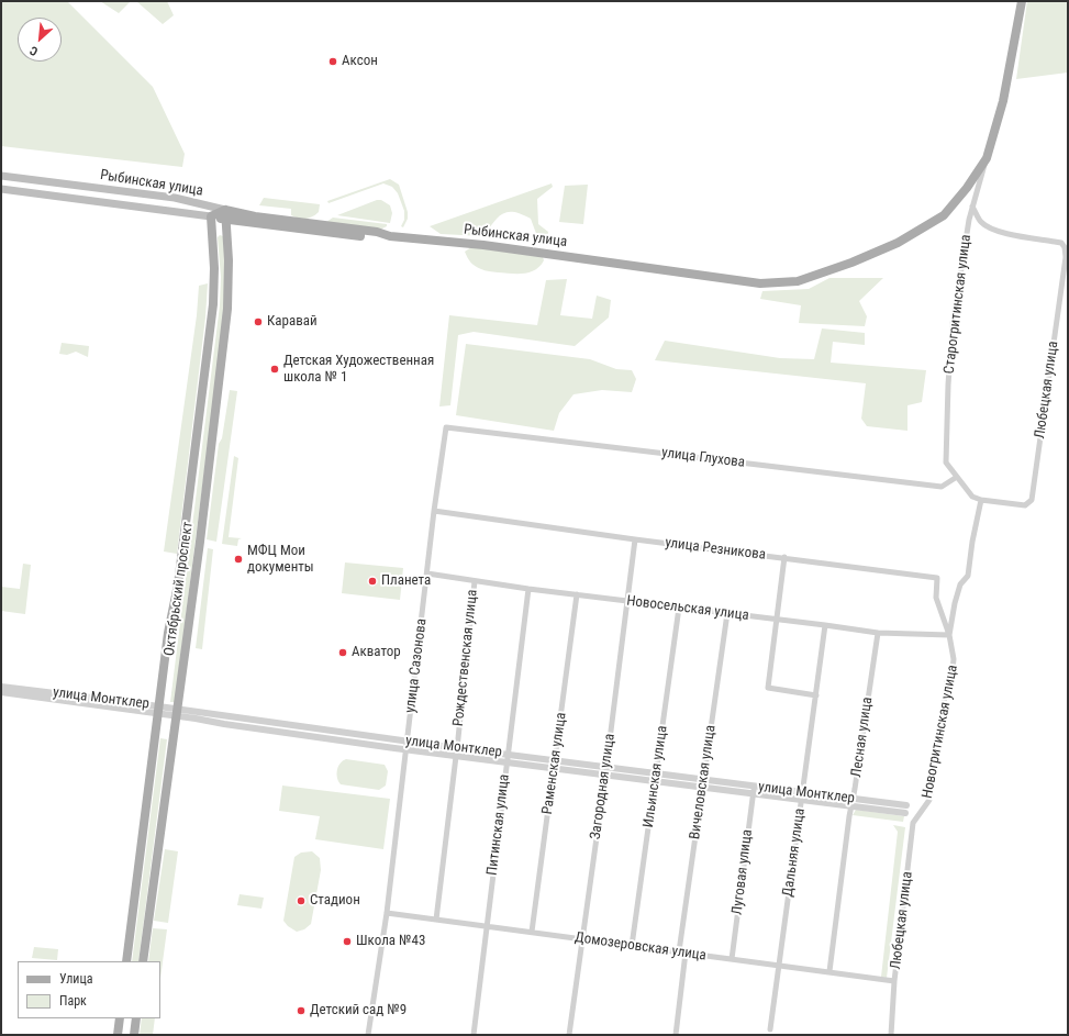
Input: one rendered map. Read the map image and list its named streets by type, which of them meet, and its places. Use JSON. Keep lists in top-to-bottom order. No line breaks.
{"streets":{"main road":["Рыбинская улица","Октябрьский проспект"],"street":["Старогритинская улица","Любецкая улица","улица Глухова","улица Резникова","Новосельская улица","Рождественская улица","улица Сазонова","улица Монтклер","Новогритинская улица","Лесная улица","Раменская улица","Ильинская улица","Вичеловская улица","Загородная улица","Питинская улица","Дальняя улица","Луговая улица","Домозеровская улица"]},"crossings":[["Рыбинская улица","Старогритинская улица"],["Рыбинская улица","Октябрьский проспект"],["Старогритинская улица","Любецкая улица"],["Старогритинская улица","улица Глухова"],["Любецкая улица","Новогритинская улица"],["Любецкая улица","Домозеровская улица"],["улица Глухова","улица Сазонова"],["улица Резникова","Новосельская улица"],["улица Резникова","улица Сазонова"],["улица Резникова","Новогритинская улица"],["улица Резникова","Загородная улица"],["Октябрьский проспект","улица Монтклер"],["Новосельская улица","Рождественская улица"],["Новосельская улица","улица Сазонова"],["Новосельская улица","Новогритинская улица"],["Новосельская улица","Лесная улица"],["Новосельская улица","Раменская улица"],["Новосельская улица","Ильинская улица"],["Новосельская улица","Вичеловская улица"],["Новосельская улица","Загородная улица"],["Новосельская улица","Питинская улица"],["Новосельская улица","Дальняя улица"],["Рождественская улица","улица Монтклер"],["Рождественская улица","Домозеровская улица"],["улица Сазонова","улица Монтклер"],["улица Сазонова","Домозеровская улица"],["улица Монтклер","Лесная улица"],["улица Монтклер","Раменская улица"],["улица Монтклер","Ильинская улица"],["улица Монтклер","Вичеловская улица"],["улица Монтклер","Загородная улица"],["улица Монтклер","Питинская улица"],["улица Монтклер","Дальняя улица"],["улица Монтклер","Луговая улица"],["Лесная улица","Домозеровская улица"],["Раменская улица","Домозеровская улица"],["Ильинская улица","Домозеровская улица"],["Вичеловская улица","Домозеровская улица"],["Загородная улица","Домозеровская улица"],["Питинская улица","Домозеровская улица"],["Дальняя улица","Домозеровская улица"],["Луговая улица","Домозеровская улица"]],"places":["Аксон","Каравай","Детская Художественная школа № 1","МФЦ Мои документы","Планета","Акватор","Стадион","Школа №43","Детский сад №9"],"legend":["Улица","Парк"],"north":"bottom left"}
